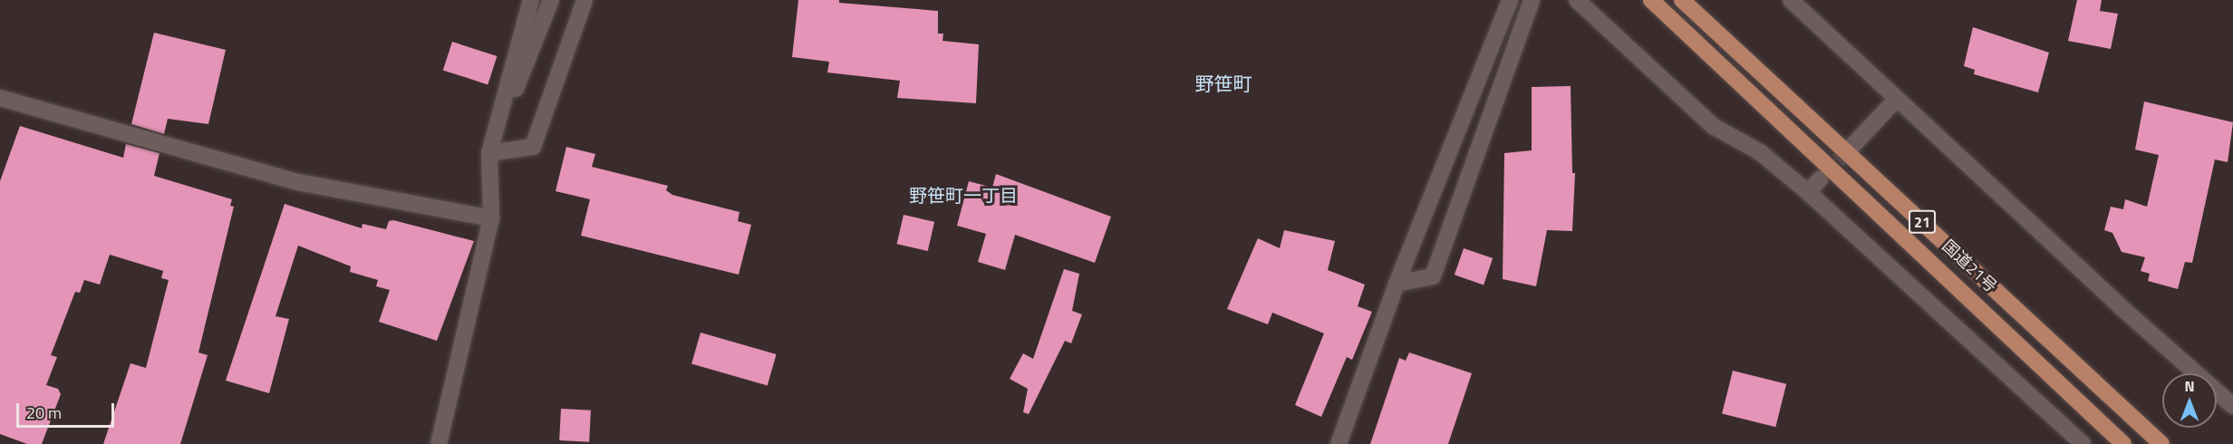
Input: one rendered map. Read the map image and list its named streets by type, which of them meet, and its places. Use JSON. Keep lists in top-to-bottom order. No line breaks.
{"streets":{"highway":["21","国道21号"]},"districts":["野笹町","野笹町一丁目"],"scale_bar":"20 m","north":"top"}
